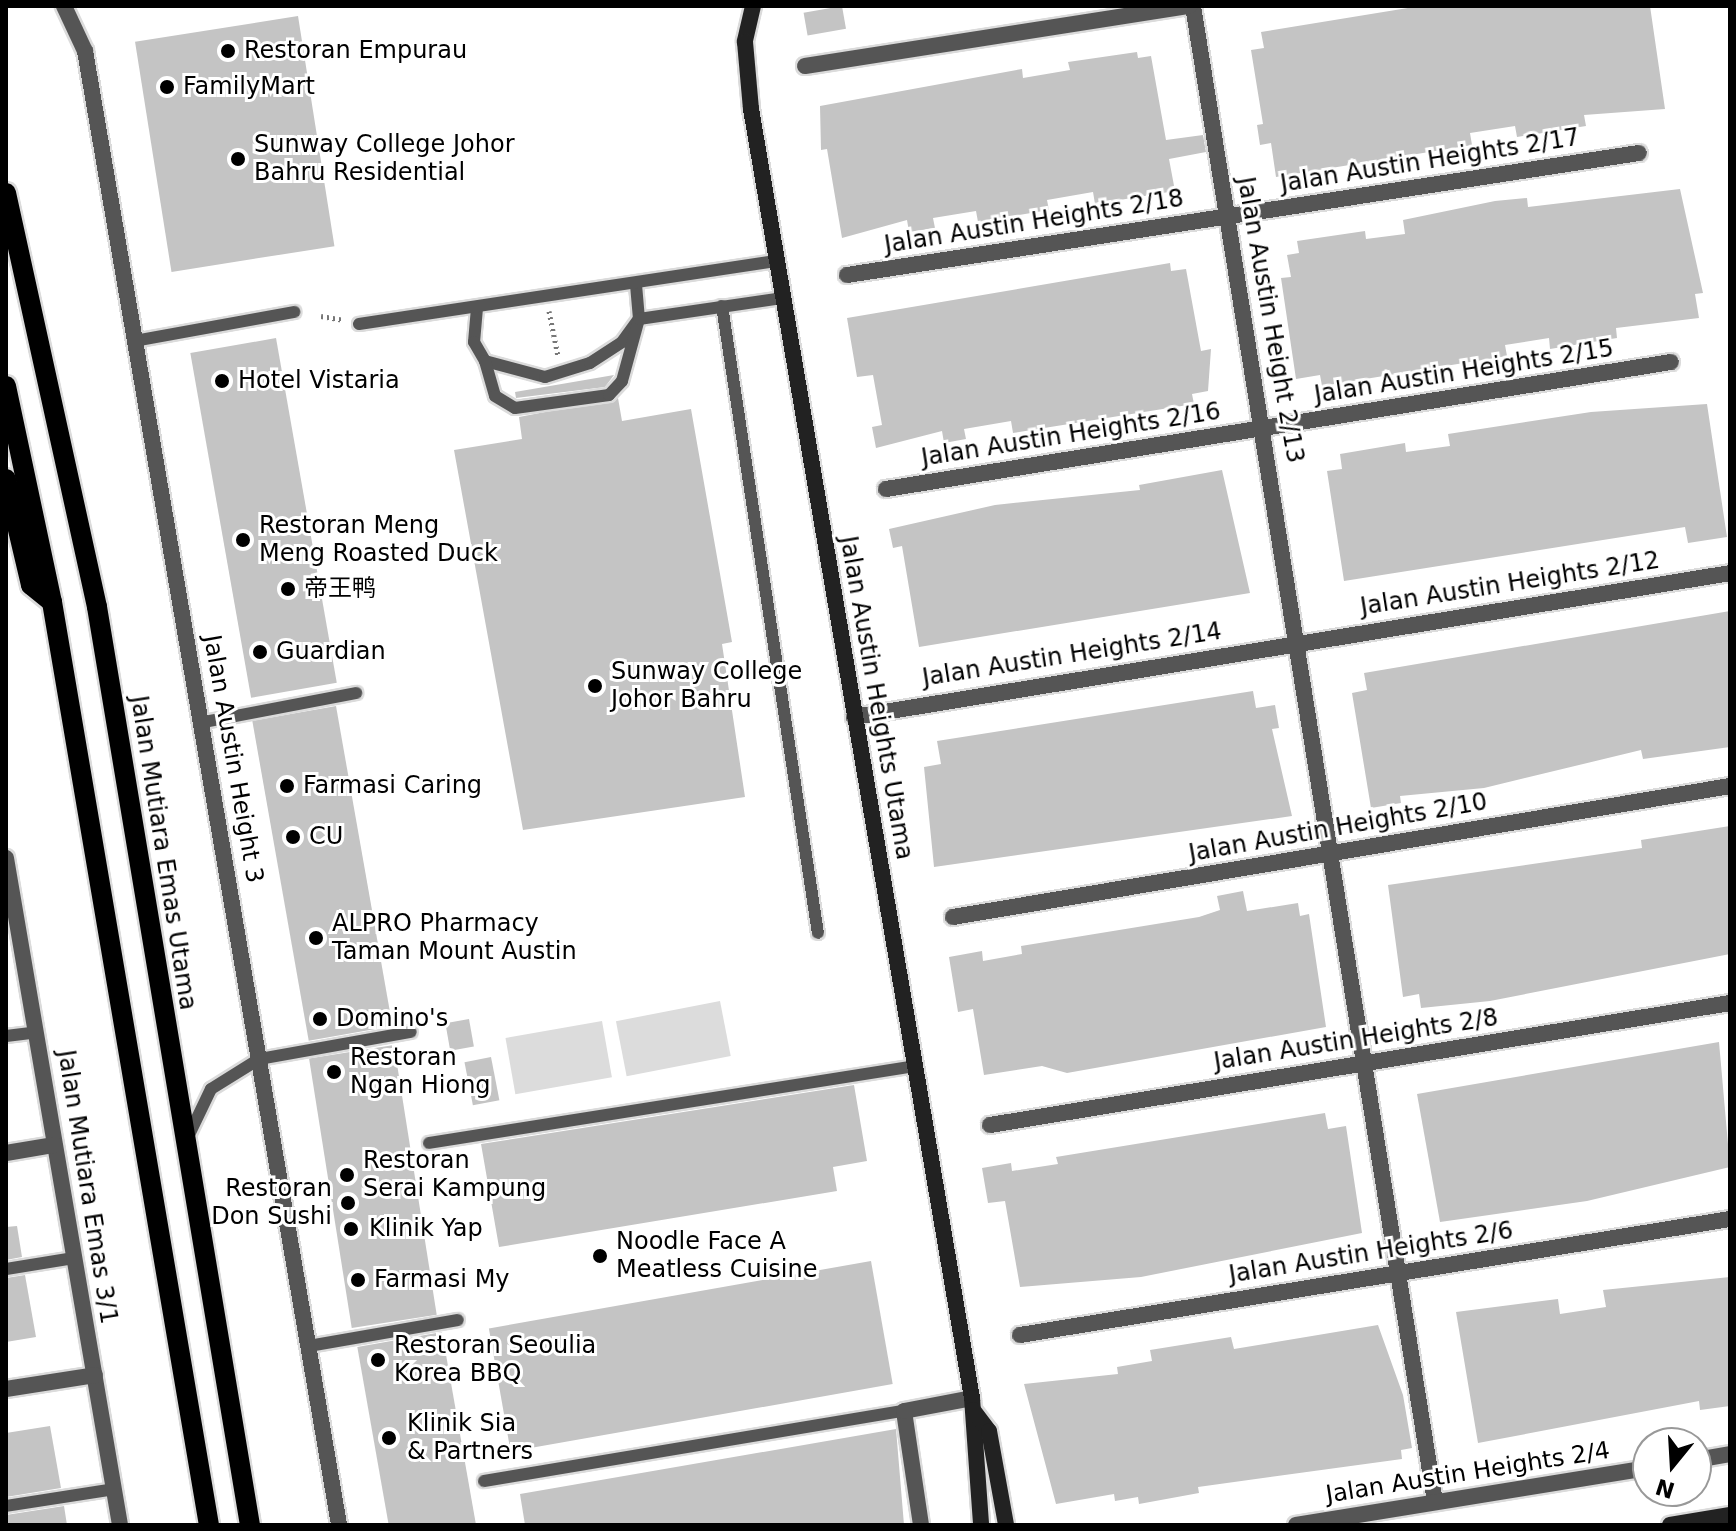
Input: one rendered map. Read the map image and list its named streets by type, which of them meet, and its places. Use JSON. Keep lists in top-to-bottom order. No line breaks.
{"streets":{"main road":["Jalan Mutiara Emas Utama"],"street":["Jalan Austin Heights 2/17","Jalan Austin Heights 2/18","Jalan Austin Height 2/13","Jalan Austin Heights 2/15","Jalan Austin Heights 2/16","Jalan Austin Heights 2/12","Jalan Austin Heights 2/14","Jalan Austin Heights Utama","Jalan Austin Height 3","Jalan Austin Heights 2/10","Jalan Austin Heights 2/8","Jalan Mutiara Emas 3/1","Jalan Austin Heights 2/6","Jalan Austin Heights 2/4"]},"crossings":[["Jalan Austin Heights 2/17","Jalan Austin Heights 2/18"],["Jalan Austin Heights 2/17","Jalan Austin Height 2/13"],["Jalan Austin Heights 2/18","Jalan Austin Height 2/13"],["Jalan Austin Height 2/13","Jalan Austin Heights 2/15"],["Jalan Austin Height 2/13","Jalan Austin Heights 2/16"],["Jalan Austin Height 2/13","Jalan Austin Heights 2/12"],["Jalan Austin Height 2/13","Jalan Austin Heights 2/14"],["Jalan Austin Height 2/13","Jalan Austin Heights 2/10"],["Jalan Austin Height 2/13","Jalan Austin Heights 2/8"],["Jalan Austin Height 2/13","Jalan Austin Heights 2/6"],["Jalan Austin Height 2/13","Jalan Austin Heights 2/4"],["Jalan Austin Heights 2/15","Jalan Austin Heights 2/16"],["Jalan Austin Heights 2/12","Jalan Austin Heights 2/14"],["Jalan Austin Heights 2/14","Jalan Austin Heights Utama"]],"places":["Restoran Empurau","FamilyMart","Sunway College Johor Bahru Residential","Hotel Vistaria","Restoran Meng Meng Roasted Duck","帝王鸭","Guardian","Sunway College Johor Bahru","Farmasi Caring","CU","ALPRO Pharmacy Taman Mount Austin","Domino's","Restoran Ngan Hiong","Restoran Serai Kampung","Restoran Don Sushi","Klinik Yap","Noodle Face A Meatless Cuisine","Farmasi My","Restoran Seoulia Korea BBQ","Klinik Sia & Partners"],"north":"bottom"}
